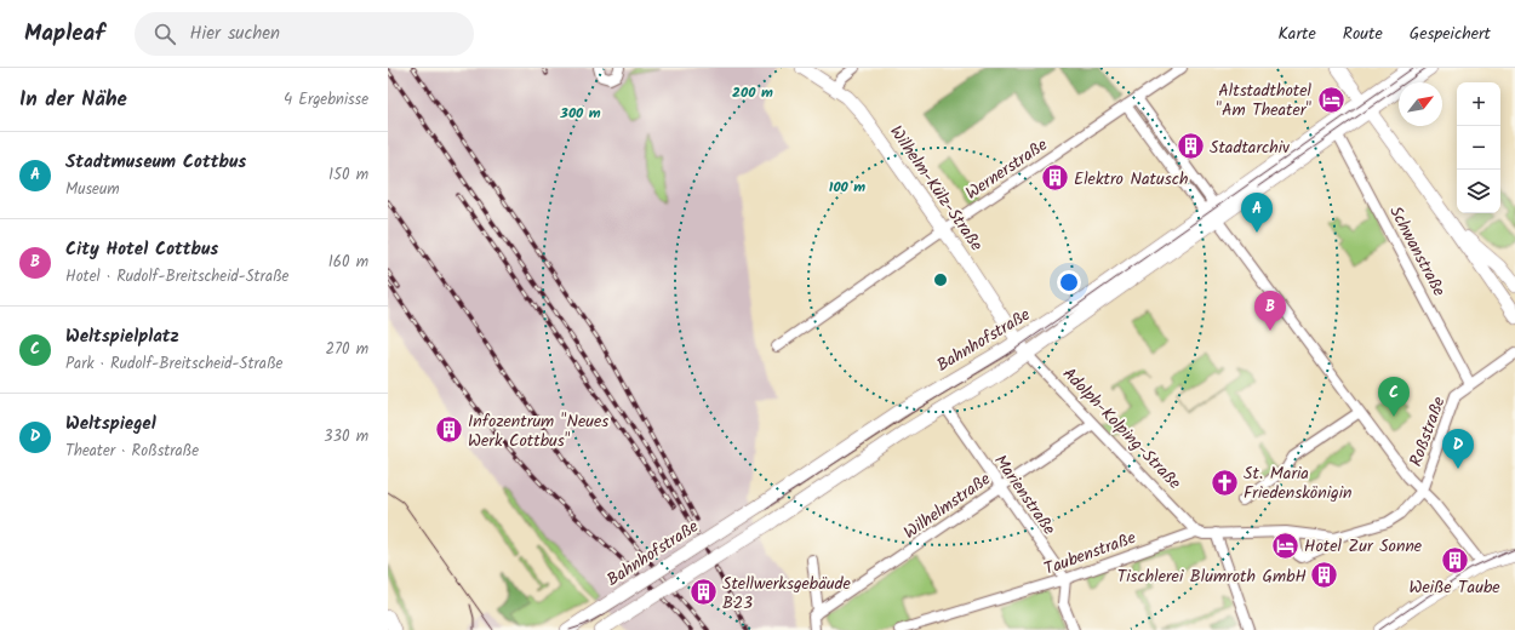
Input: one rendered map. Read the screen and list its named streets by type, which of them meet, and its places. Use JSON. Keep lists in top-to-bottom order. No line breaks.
{"streets":{"main road":["Wilhelm-Külz-Straße","Bahnhofstraße"],"street":["Wernerstraße","Schwanstraße","Adolph-Kolping-Straße","Roßstraße","Marienstraße","Wilhelmstraße","Taubenstraße"]},"crossings":[["Wernerstraße","Wilhelm-Külz-Straße"],["Wilhelm-Külz-Straße","Bahnhofstraße"],["Wilhelm-Külz-Straße","Adolph-Kolping-Straße"],["Schwanstraße","Bahnhofstraße"],["Schwanstraße","Roßstraße"],["Bahnhofstraße","Adolph-Kolping-Straße"],["Bahnhofstraße","Marienstraße"],["Adolph-Kolping-Straße","Wilhelmstraße"],["Adolph-Kolping-Straße","Taubenstraße"],["Roßstraße","Taubenstraße"],["Marienstraße","Wilhelmstraße"],["Marienstraße","Taubenstraße"]],"places":{"hotel":["Altstadthotel \"Am Theater\"","Hotel Zur Sonne"],"building":["Stadtarchiv","Elektro Natusch","Infozentrum \"Neues Werk Cottbus\"","Weiße Taube","Tischlerei Blumroth GmbH","Stellwerksgebäude B23"],"church":["St. Maria Friedenskönigin"]},"north":"top right","page":{"header":"Mapleaf","search":"Hier suchen","nav":["Karte","Route","Gespeichert"],"heading":["In der Nähe","4 Ergebnisse"],"map_buttons":["+","−"],"list":[{"mark":"A","name":"Stadtmuseum Cottbus","note":"Museum","value":"150 m"},{"mark":"B","name":"City Hotel Cottbus","note":"Hotel · Rudolf-Breitscheid-Straße","value":"160 m"},{"mark":"C","name":"Weltspielplatz","note":"Park · Rudolf-Breitscheid-Straße","value":"270 m"},{"mark":"D","name":"Weltspiegel","note":"Theater · Roßstraße","value":"330 m"}],"pins":["A","B","C","D"]},"rings":["200 m","300 m","100 m"]}
